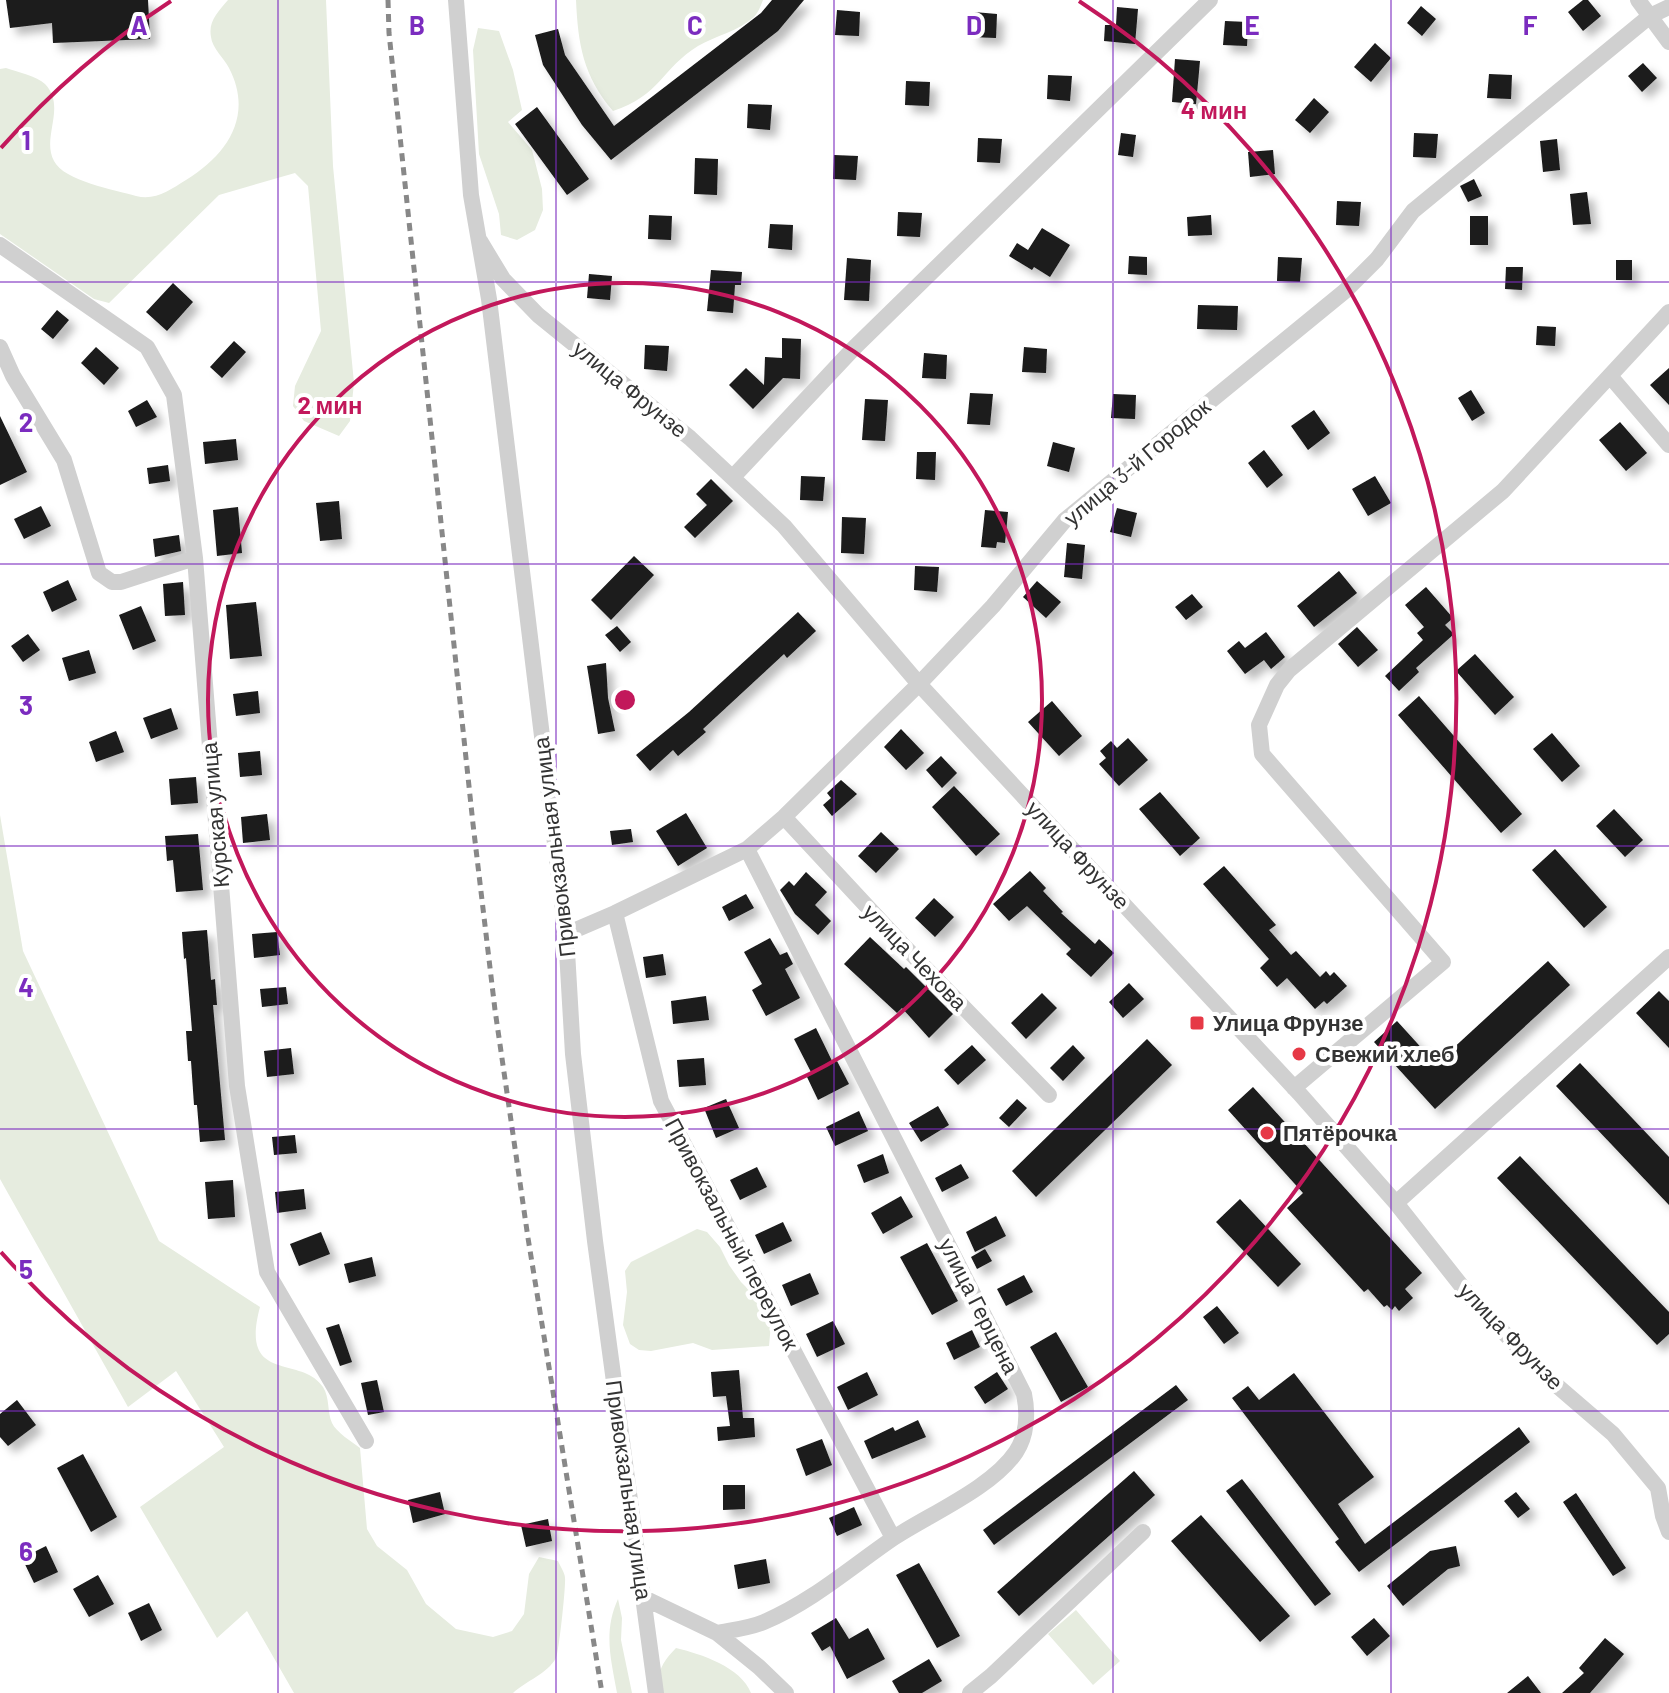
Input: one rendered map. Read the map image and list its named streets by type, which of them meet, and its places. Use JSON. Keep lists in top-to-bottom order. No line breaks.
{"streets":{"street":["улица Фрунзе","улица 3-й Городок","Курская улица","Привокзальная улица","улица Чехова","Привокзальный переулок","улица Герцена"]},"crossings":[["улица Фрунзе","улица 3-й Городок"],["улица Фрунзе","Привокзальная улица"],["улица 3-й Городок","Привокзальная улица"],["улица 3-й Городок","улица Чехова"],["улица 3-й Городок","Привокзальный переулок"],["улица 3-й Городок","улица Герцена"],["Привокзальный переулок","улица Герцена"]],"places":{"transit":["Улица Фрунзе"],"other":["Свежий хлеб","Пятёрочка"]},"grid":{"columns":["A","B","C","D","E","F"],"rows":["1","2","3","4","5","6"]},"rings":["4 мин","2 мин"]}
